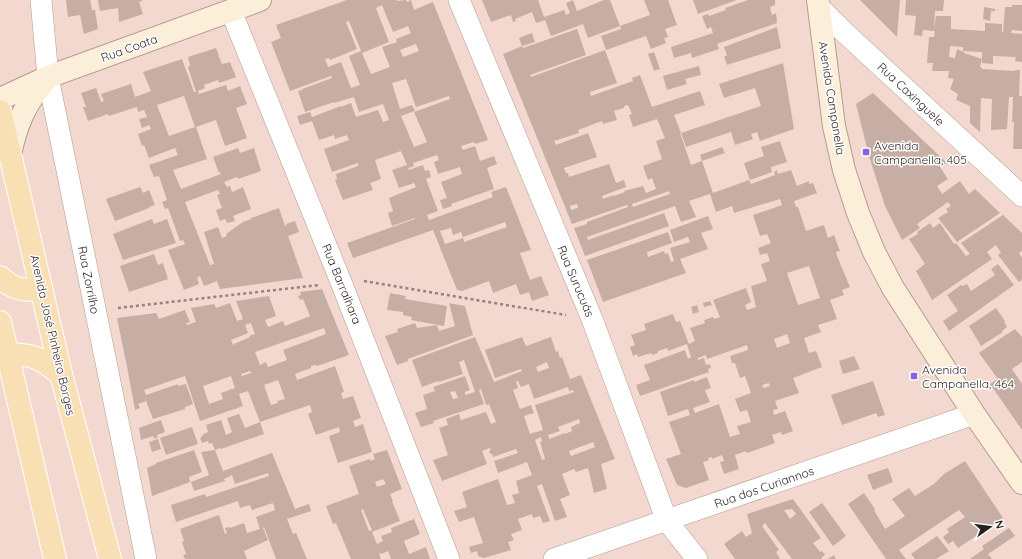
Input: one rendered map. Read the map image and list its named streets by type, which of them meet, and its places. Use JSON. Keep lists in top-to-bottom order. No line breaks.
{"streets":{"main road":["Rua Coata","Avenida Campanella","Avenida José Pinheiro Borges"],"street":["Rua Caxinguele","Rua Zorrilho","Rua Surucuás","Rua Barralhara","Rua dos Curiannos"]},"crossings":[["Rua Coata","Rua Zorrilho"],["Rua Coata","Rua Barralhara"],["Rua Caxinguele","Avenida Campanella"],["Avenida Campanella","Rua dos Curiannos"],["Rua Surucuás","Rua dos Curiannos"]],"places":{"transit":["Avenida Campanella, 405","Avenida Campanella, 464"]},"north":"right"}
